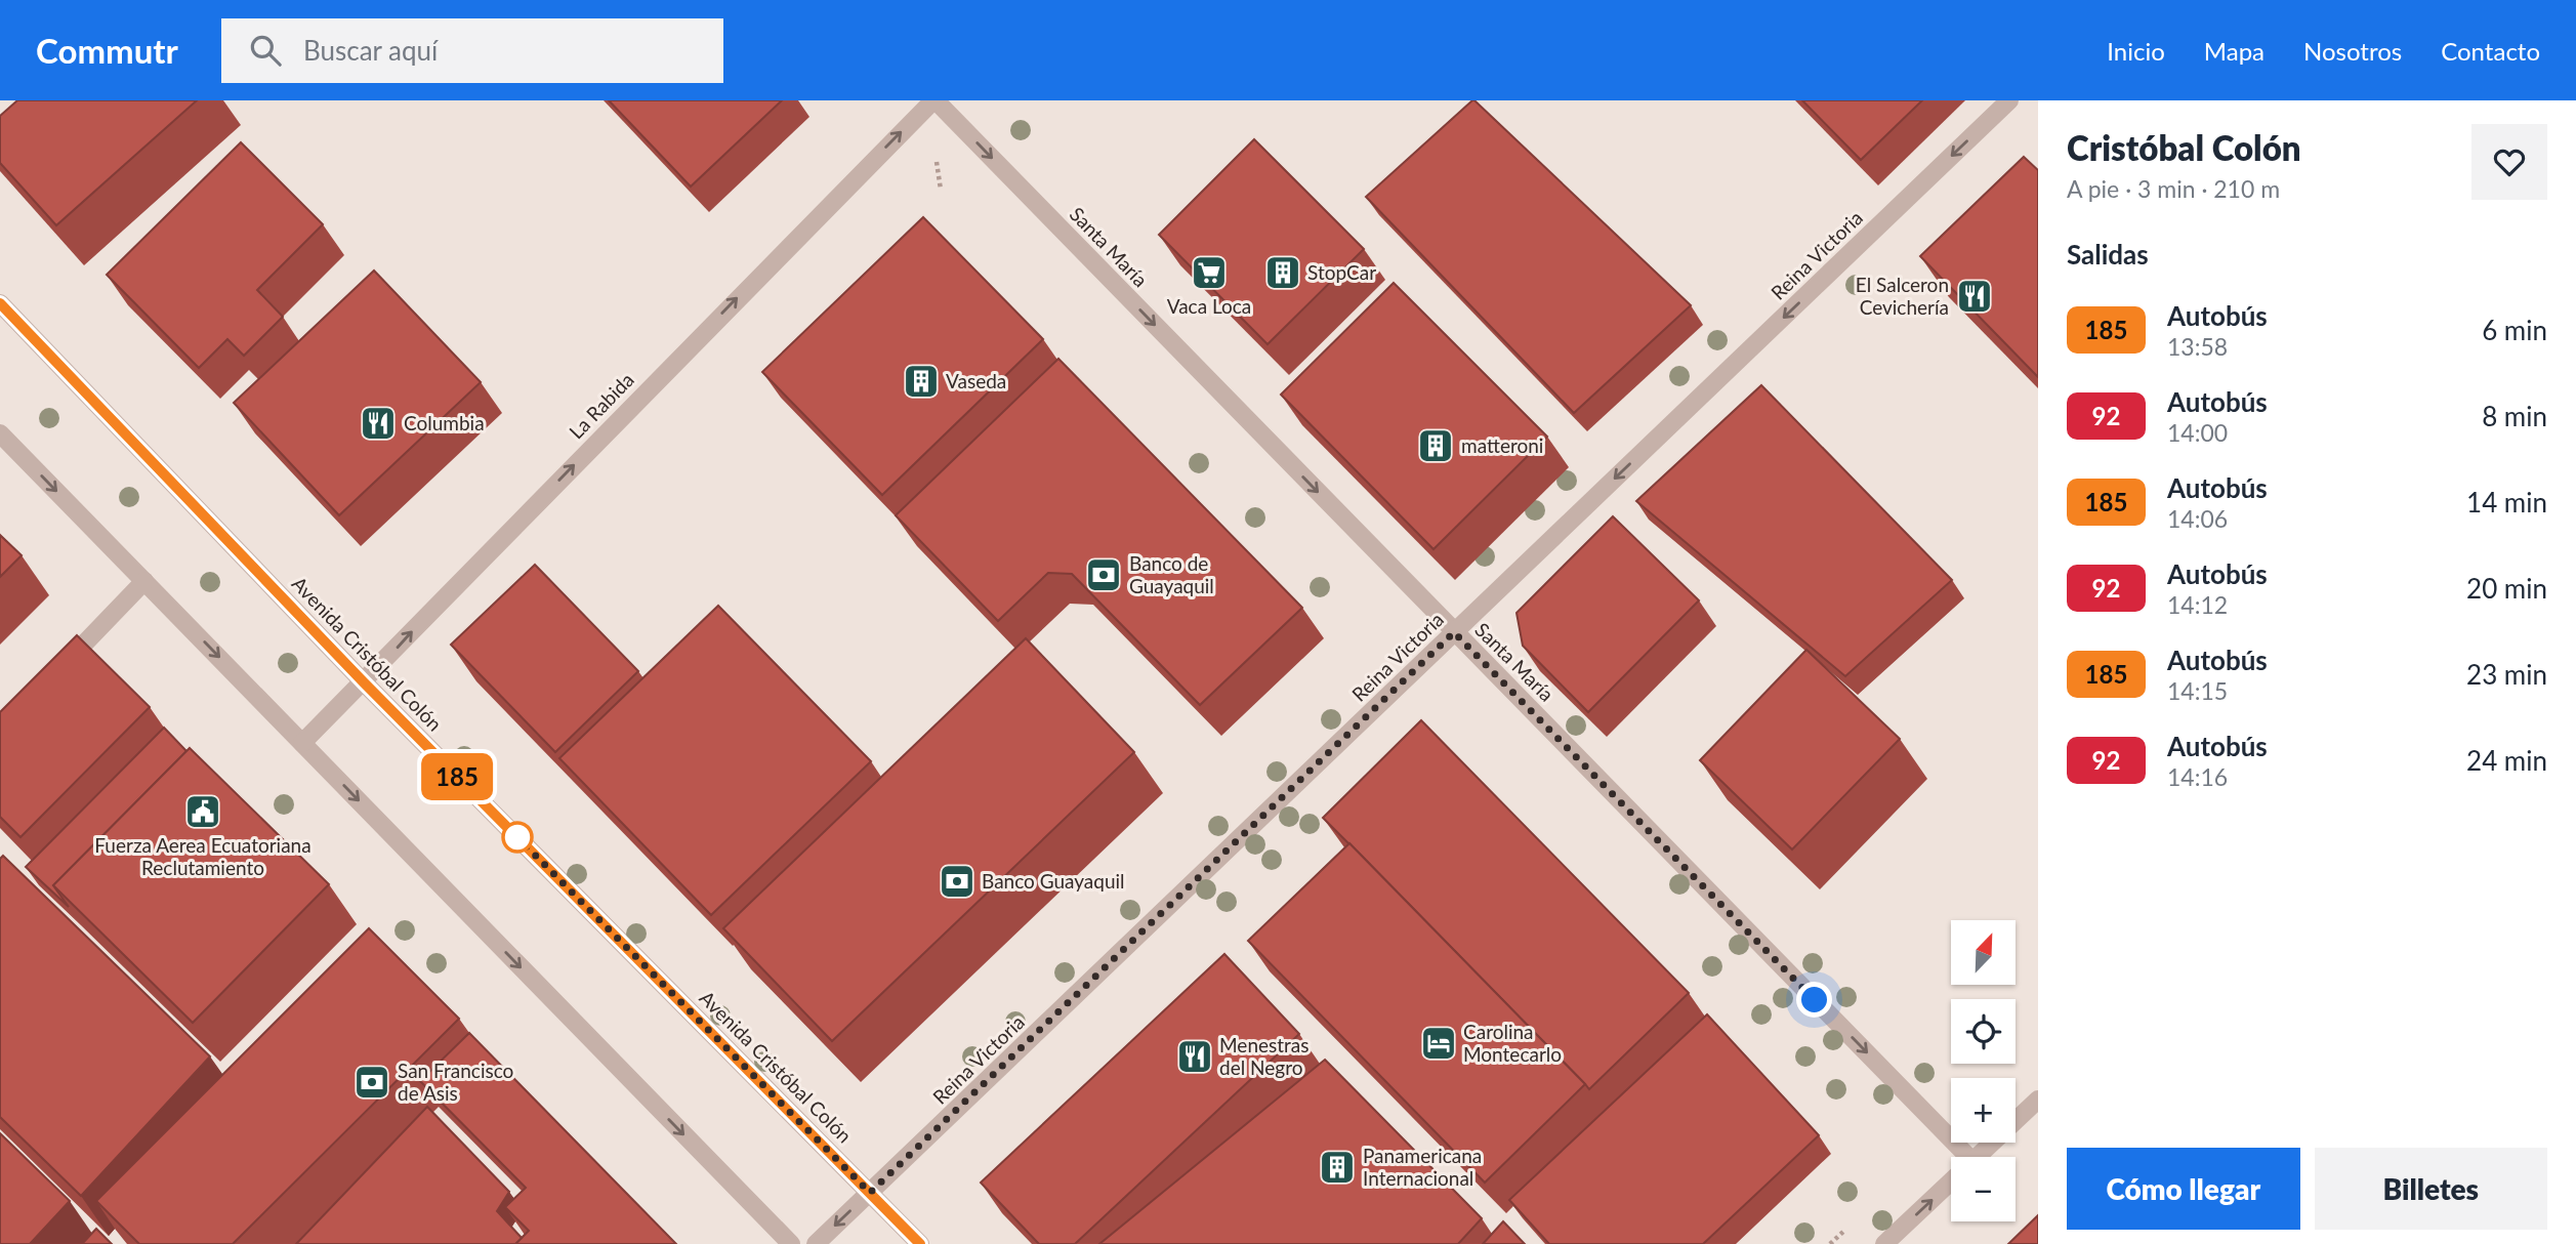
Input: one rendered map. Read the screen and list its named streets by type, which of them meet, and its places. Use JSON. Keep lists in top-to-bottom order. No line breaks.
{"streets":{"street":["Santa María","Reina Victoria","La Rabida","Avenida Cristóbal Colón"]},"crossings":[["Santa María","Reina Victoria"],["Santa María","La Rabida"],["Reina Victoria","Avenida Cristóbal Colón"],["La Rabida","Avenida Cristóbal Colón"]],"one_way":["Santa María","Reina Victoria","La Rabida"],"places":{"supermarket":["Vaca Loca"],"building":["StopCar","Vaseda","matteroni","Panamericana Internacional"],"restaurant":["El Salceron Cevichería","Columbia","Menestras del Negro"],"bank":["Banco de Guayaquil","Banco Guayaquil","San Francisco de Asis"],"public building":["Fuerza Aerea Ecuatoriana Reclutamiento"],"hotel":["Carolina Montecarlo"]},"lines":["bus line 185"],"north":"top right","page":{"header":"Commutr","search":"Buscar aquí","nav":["Inicio","Mapa","Nosotros","Contacto"],"on_map":"185","heading":[["Cristóbal Colón","A pie · 3 min · 210 m"],"Salidas"],"list":[{"mark":"185","name":"Autobús","note":"13:58","value":"6 min"},{"mark":"92","name":"Autobús","note":"14:00","value":"8 min"},{"mark":"185","name":"Autobús","note":"14:06","value":"14 min"},{"mark":"92","name":"Autobús","note":"14:12","value":"20 min"},{"mark":"185","name":"Autobús","note":"14:15","value":"23 min"},{"mark":"92","name":"Autobús","note":"14:16","value":"24 min"}],"map_buttons":["+","−"],"buttons":["Cómo llegar","Billetes"]}}
